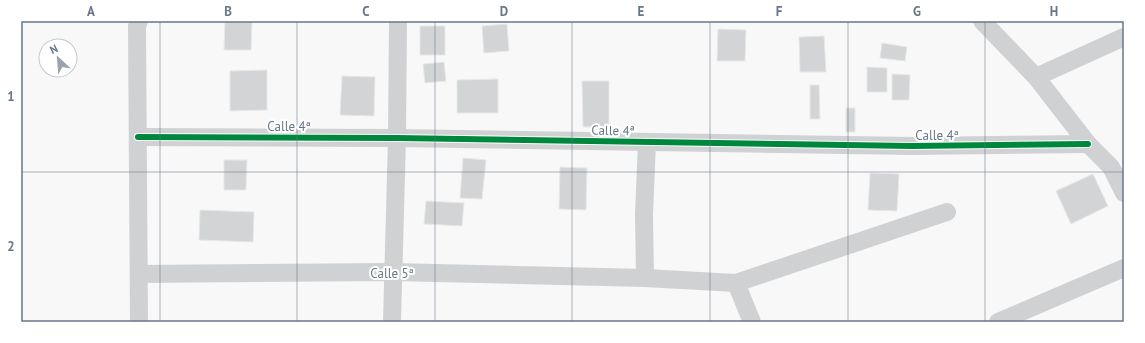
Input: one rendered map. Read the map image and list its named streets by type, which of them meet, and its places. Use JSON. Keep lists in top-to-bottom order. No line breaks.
{"streets":{"street":["Calle 4ª","Calle 5ª"]},"north":"top left","grid":{"columns":["A","B","C","D","E","F","G","H"],"rows":["1","2"]}}
